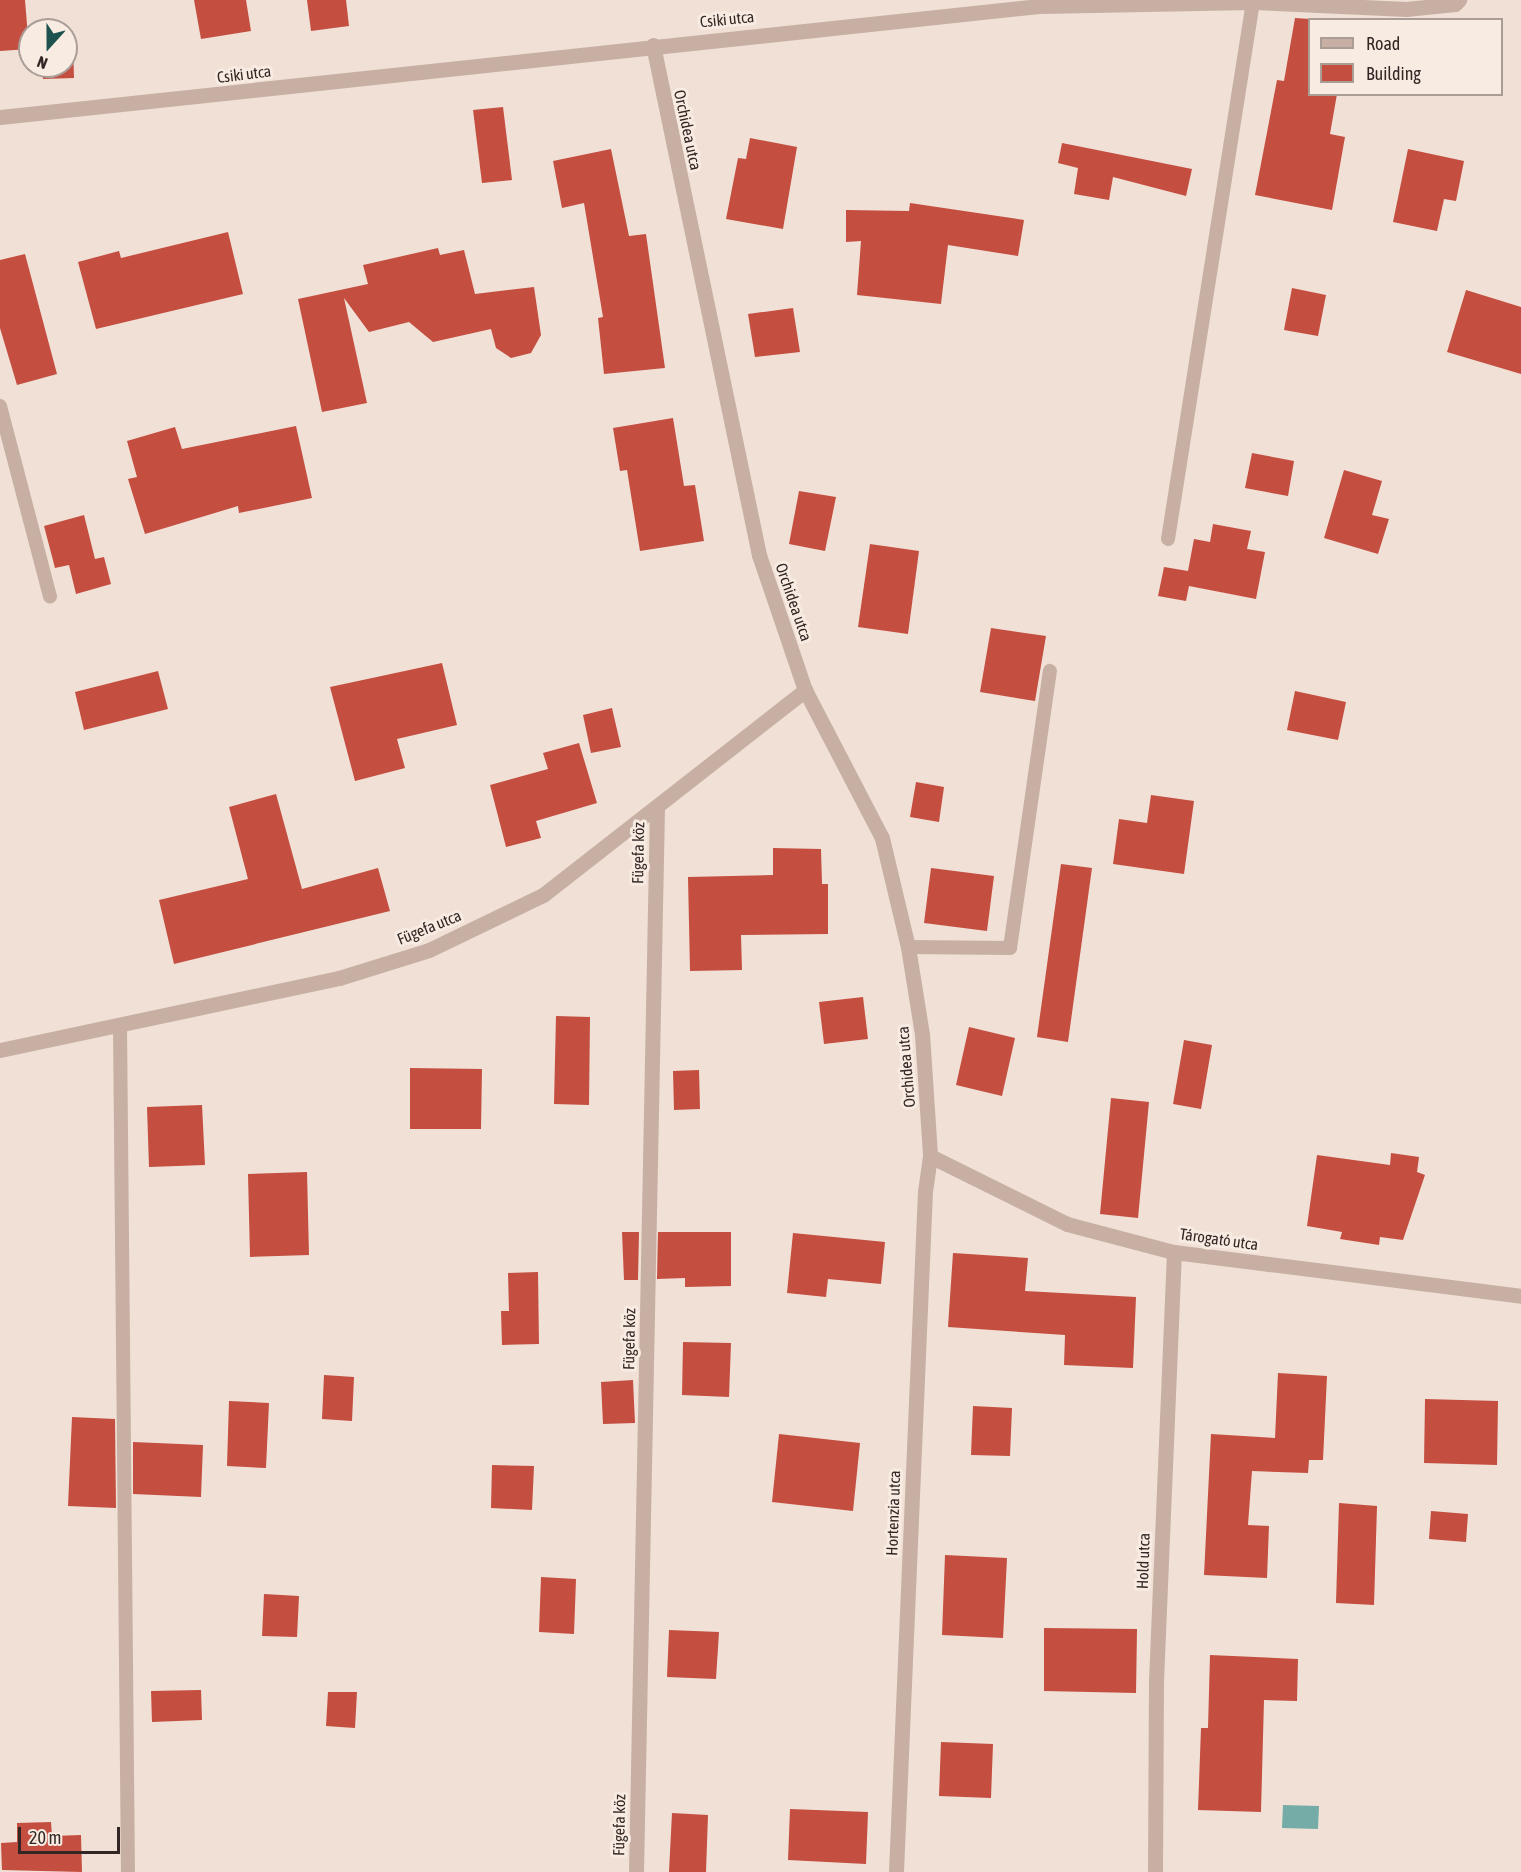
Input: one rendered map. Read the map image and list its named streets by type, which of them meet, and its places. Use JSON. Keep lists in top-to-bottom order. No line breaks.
{"streets":{"street":["Csiki utca","Orchidea utca","Fügefa köz","Fügefa utca","Tárogató utca","Hortenzia utca","Hold utca"]},"crossings":[["Csiki utca","Orchidea utca"],["Orchidea utca","Fügefa utca"],["Orchidea utca","Tárogató utca"],["Orchidea utca","Hortenzia utca"],["Fügefa köz","Fügefa utca"],["Tárogató utca","Hortenzia utca"],["Tárogató utca","Hold utca"]],"legend":["Road","Building"],"scale_bar":"20 m","north":"bottom"}
